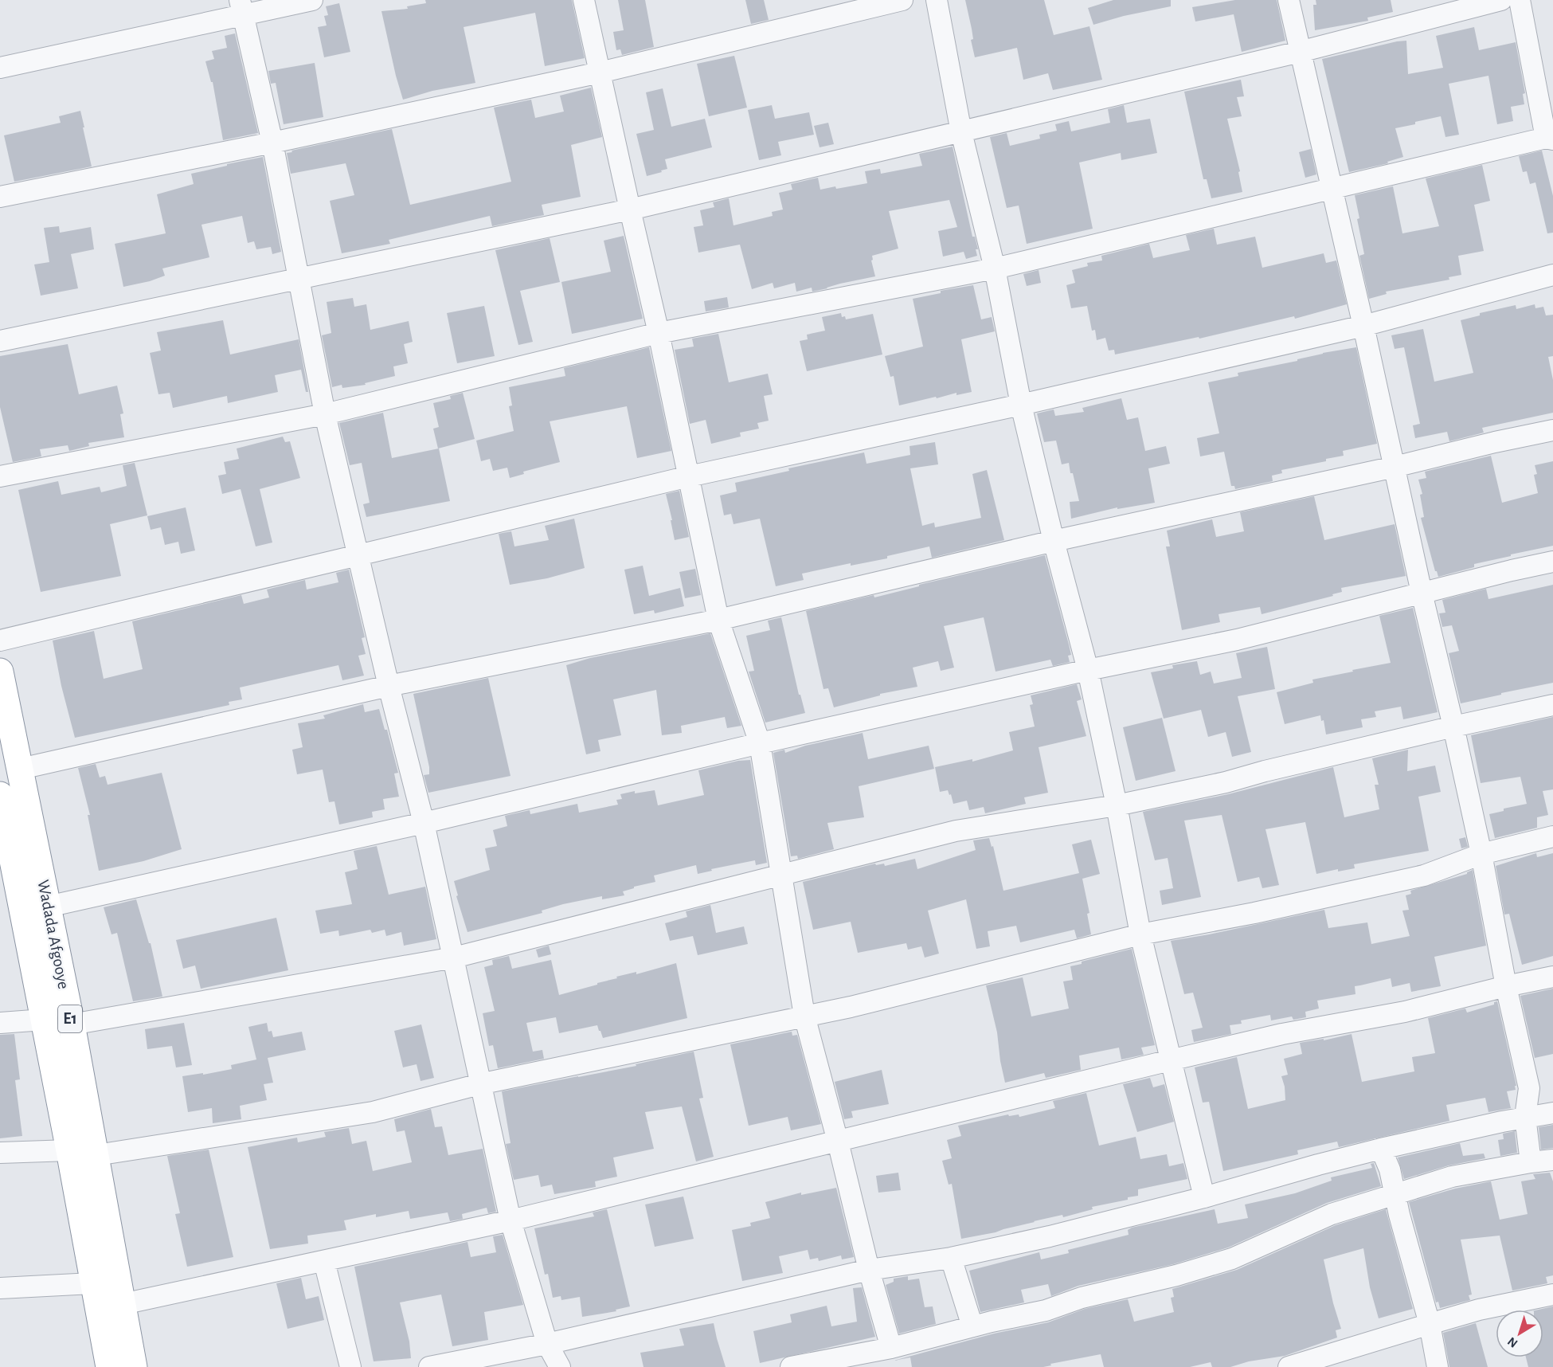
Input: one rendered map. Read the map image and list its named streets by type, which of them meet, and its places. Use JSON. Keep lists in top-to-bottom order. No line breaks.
{"streets":{"highway":["Wadada Afgooye","E1"]},"north":"bottom left"}
